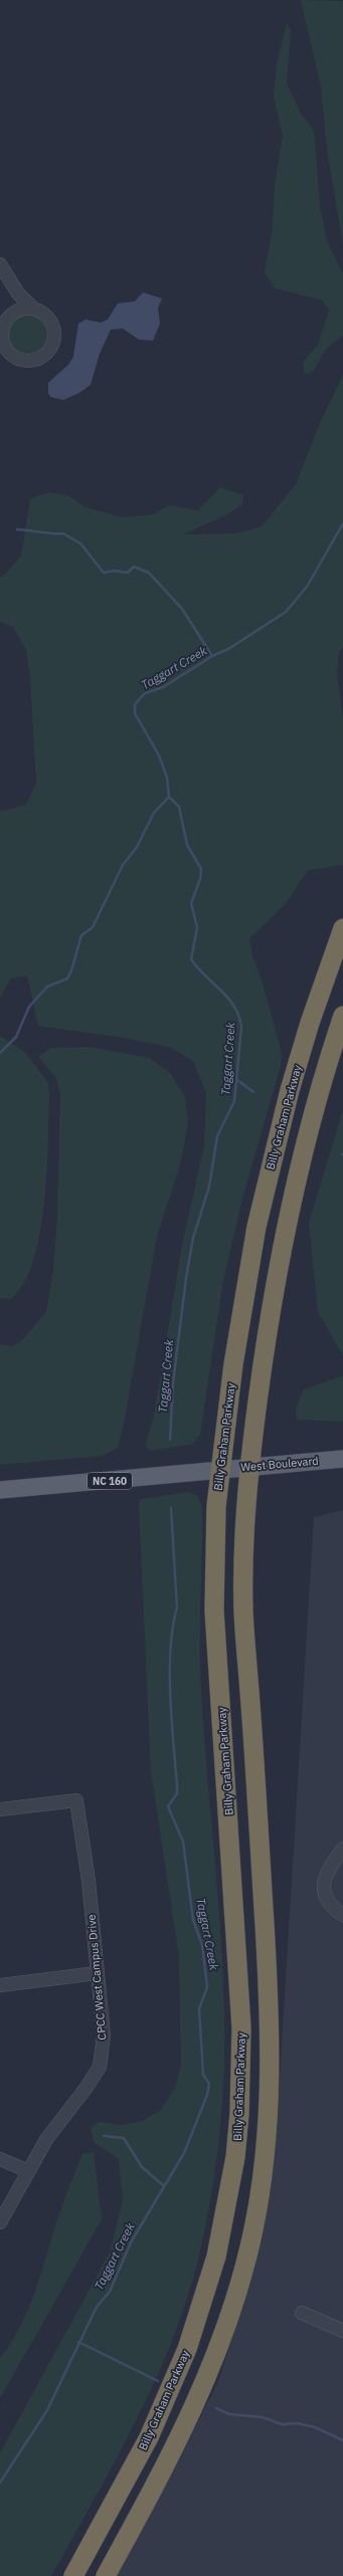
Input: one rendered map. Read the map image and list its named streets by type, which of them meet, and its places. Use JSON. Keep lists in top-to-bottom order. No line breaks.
{"streets":{"highway":["Billy Graham Parkway"],"main road":["West Boulevard","NC 160"],"street":["CPCC West Campus Drive"]},"crossings":[["Billy Graham Parkway","West Boulevard"]],"water":["Taggart Creek"]}
